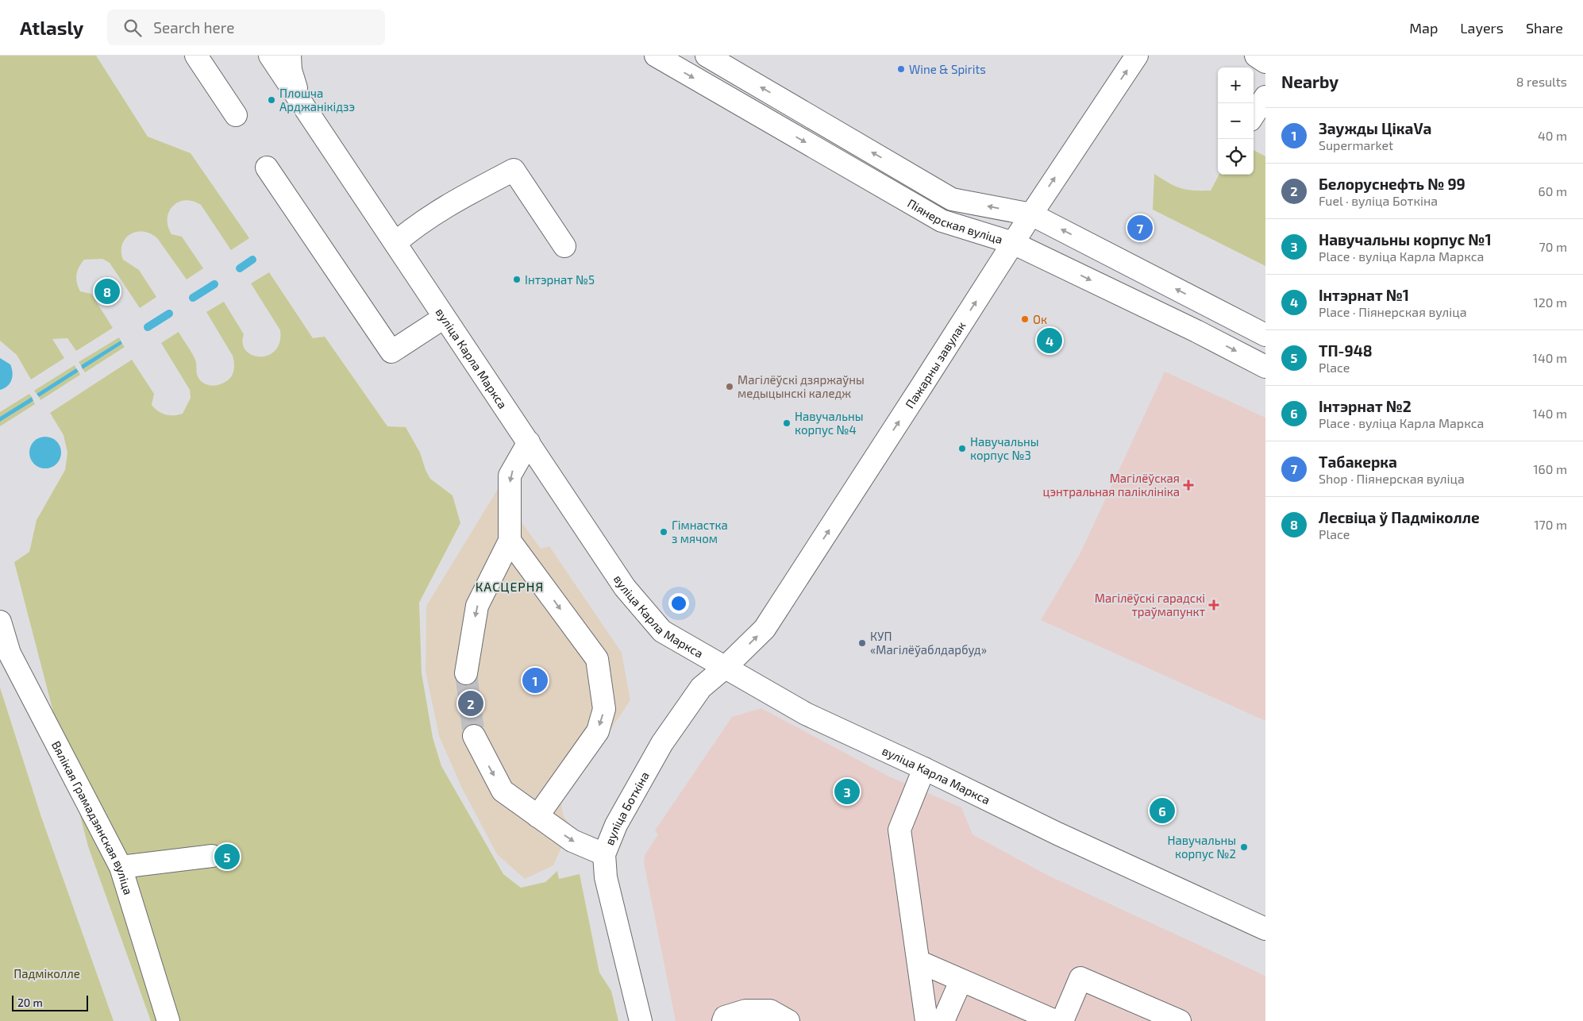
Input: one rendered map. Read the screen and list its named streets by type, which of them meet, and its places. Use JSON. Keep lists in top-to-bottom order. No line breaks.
{"streets":{"main road":["Піянерская вуліца","вуліца Карла Маркса","Пажарны завулак","вуліца Боткіна","Вялікая Грамадзянская вуліца"]},"crossings":[["Піянерская вуліца","Пажарны завулак"],["вуліца Карла Маркса","Пажарны завулак"],["вуліца Карла Маркса","вуліца Боткіна"],["Пажарны завулак","вуліца Боткіна"]],"one_way":["Пажарны завулак"],"districts":["КАСЦЕРНЯ"],"parks":["Падміколле"],"places":{"other":["Wine & Spirits","Плошча Арджанікідзэ","Інтэрнат №5","Ок","Магілёўскі дзяржаўны медыцынскі каледж","Навучальны корпус №4","Навучальны корпус №3","Гімнастка з мячом","КУП «Магілёўаблдарбуд»","Навучальны корпус №2"],"health":["Магілёўская цэнтральная паліклініка","Магілёўскі гарадскі траўмапункт"]},"scale_bar":"20 m","page":{"header":"Atlasly","search":"Search here","nav":["Map","Layers","Share"],"heading":["Nearby","8 results"],"map_buttons":["+","−"],"list":[{"mark":"1","name":"Заужды ЦікаVа","note":"Supermarket","value":"40 m"},{"mark":"2","name":"Белоруснефть № 99","note":"Fuel · вуліца Боткіна","value":"60 m"},{"mark":"3","name":"Навучальны корпус №1","note":"Place · вуліца Карла Маркса","value":"70 m"},{"mark":"4","name":"Інтэрнат №1","note":"Place · Піянерская вуліца","value":"120 m"},{"mark":"5","name":"ТП-948","note":"Place","value":"140 m"},{"mark":"6","name":"Інтэрнат №2","note":"Place · вуліца Карла Маркса","value":"140 m"},{"mark":"7","name":"Табакерка","note":"Shop · Піянерская вуліца","value":"160 m"},{"mark":"8","name":"Лесвіца ў Падміколле","note":"Place","value":"170 m"}],"pins":["7","8","4","1","2","3","6","5"],"scale":"20 m"}}
